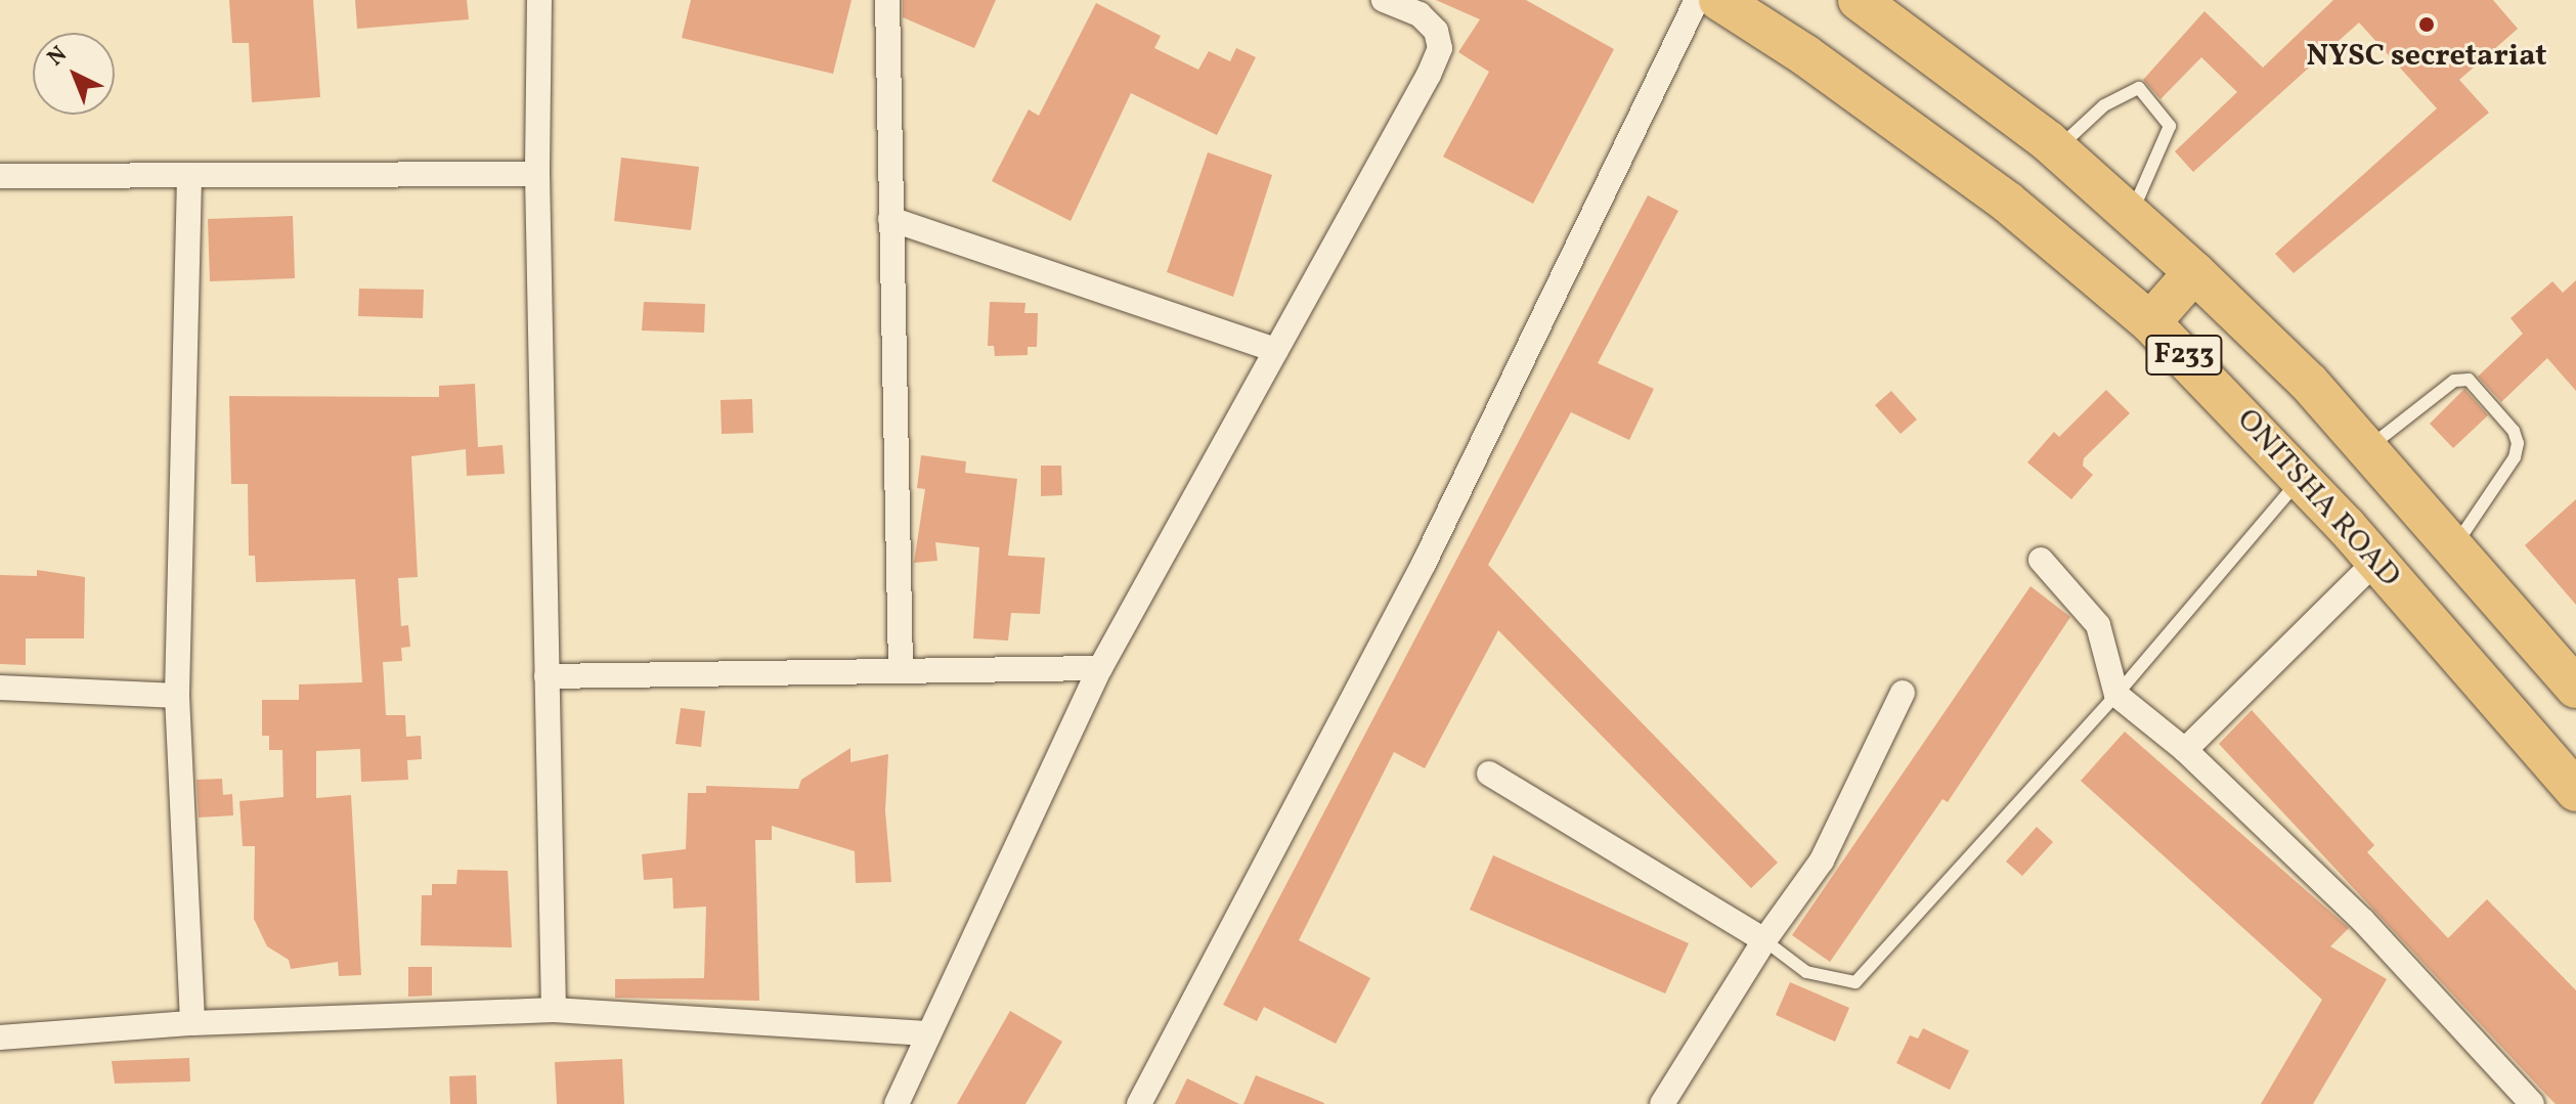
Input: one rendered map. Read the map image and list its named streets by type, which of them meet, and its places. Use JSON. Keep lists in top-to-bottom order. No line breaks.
{"streets":{"main road":["F233","ONITSHA ROAD"]},"places":["NYSC secretariat"],"north":"top left"}
